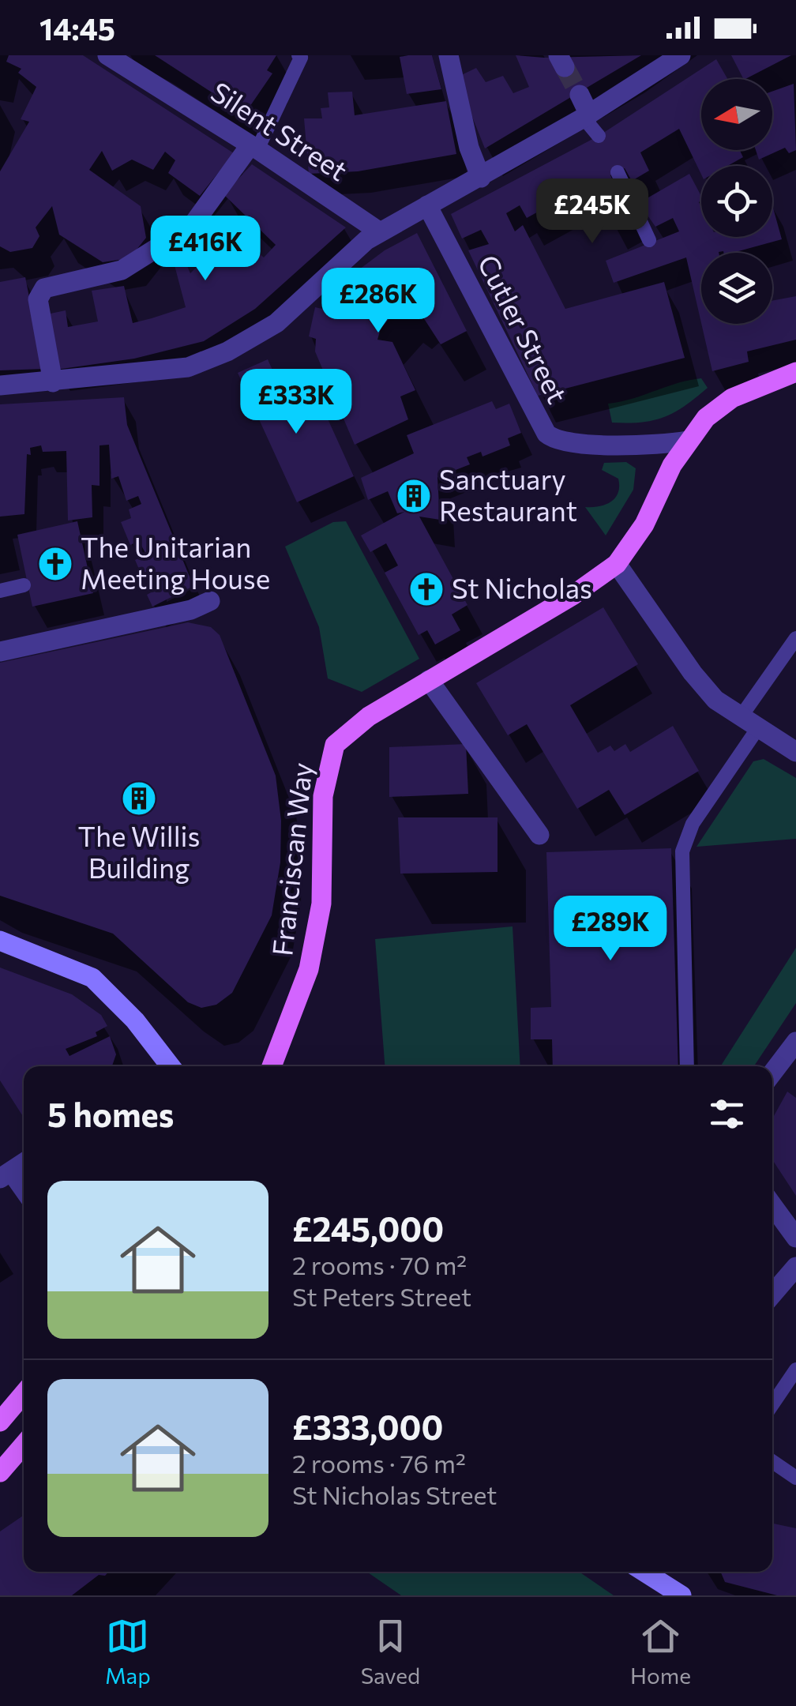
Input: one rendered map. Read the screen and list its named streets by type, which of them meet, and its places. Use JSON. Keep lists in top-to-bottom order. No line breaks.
{"streets":{"main road":["Franciscan Way"],"street":["Silent Street","Cutler Street"]},"places":{"building":["Sanctuary Restaurant","The Willis Building"],"church":["The Unitarian Meeting House","St Nicholas"]},"north":"left","page":{"status":"14:45","price":["£245K","£416K","£286K","£333K","£289K"],"heading":"5 homes","list":[{"name":"£245,000","note":"2 rooms · 70 m² · St Peters Street"},{"name":"£333,000","note":"2 rooms · 76 m² · St Nicholas Street"}],"tabs":["Map","Saved","Home"]}}
